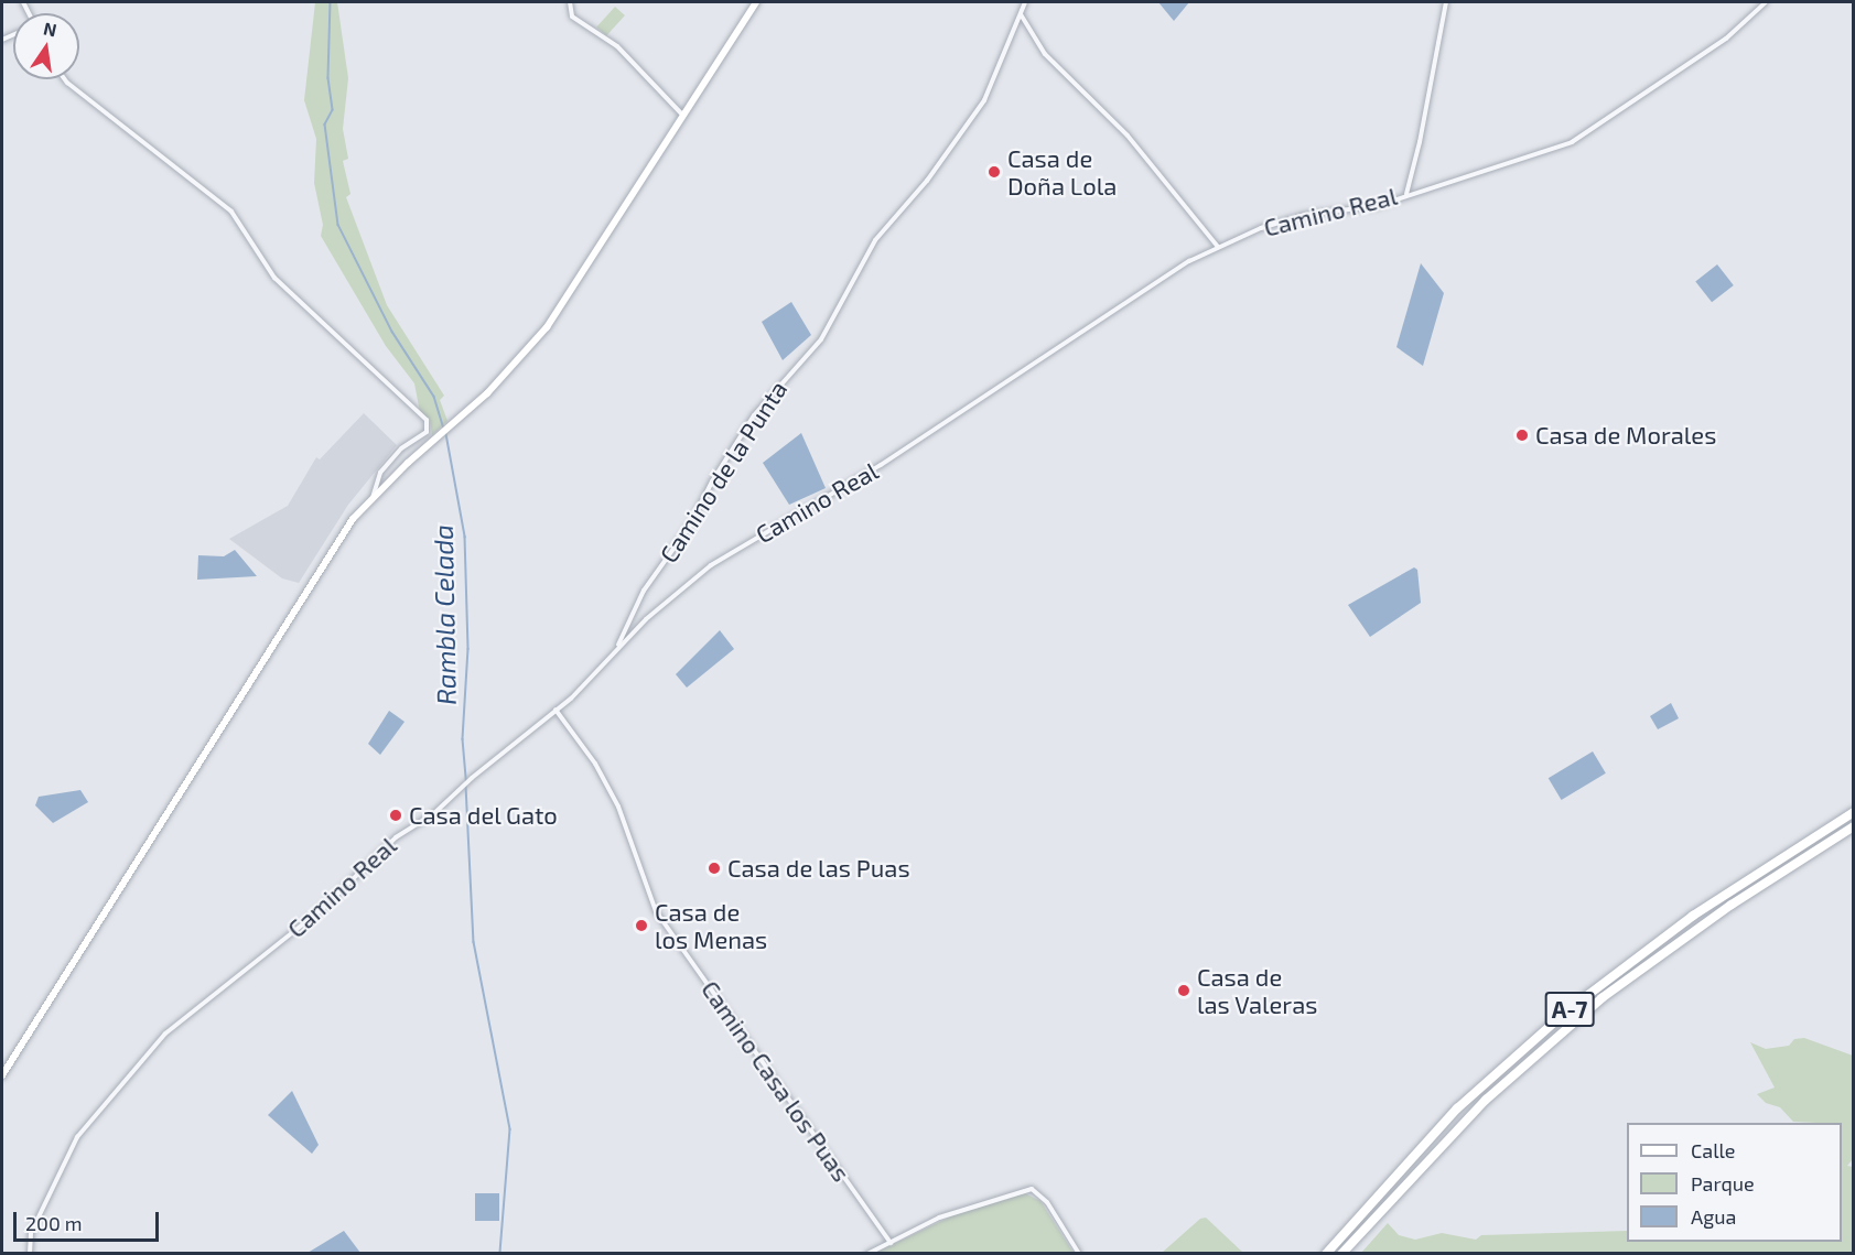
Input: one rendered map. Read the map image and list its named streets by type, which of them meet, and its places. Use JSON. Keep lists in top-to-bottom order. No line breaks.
{"streets":{"highway":["A-7"],"street":["Camino Real","Camino de la Punta","Camino Casa los Puas"]},"crossings":[["Camino Real","Camino de la Punta"],["Camino Real","Camino Casa los Puas"]],"water":["Rambla Celada"],"places":["Casa de Doña Lola","Casa de Morales","Casa del Gato","Casa de las Puas","Casa de los Menas","Casa de las Valeras"],"legend":["Calle","Parque","Agua"],"scale_bar":"200 m","north":"top"}
